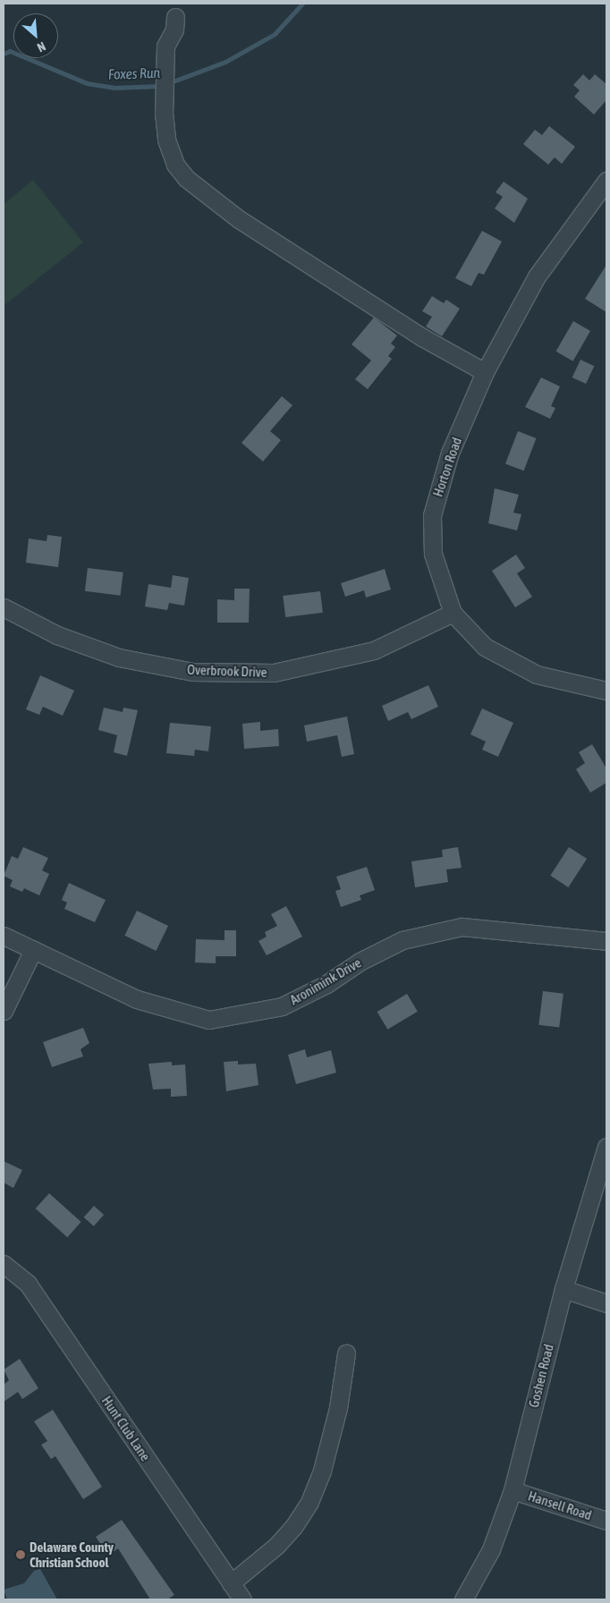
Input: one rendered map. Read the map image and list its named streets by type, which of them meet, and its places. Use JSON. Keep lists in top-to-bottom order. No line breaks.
{"streets":{"street":["Horton Road","Overbrook Drive","Aronimink Drive","Goshen Road","Hunt Club Lane","Hansell Road"]},"crossings":[["Horton Road","Overbrook Drive"],["Goshen Road","Hansell Road"]],"water":["Foxes Run"],"places":["Delaware County Christian School"],"north":"bottom right"}
